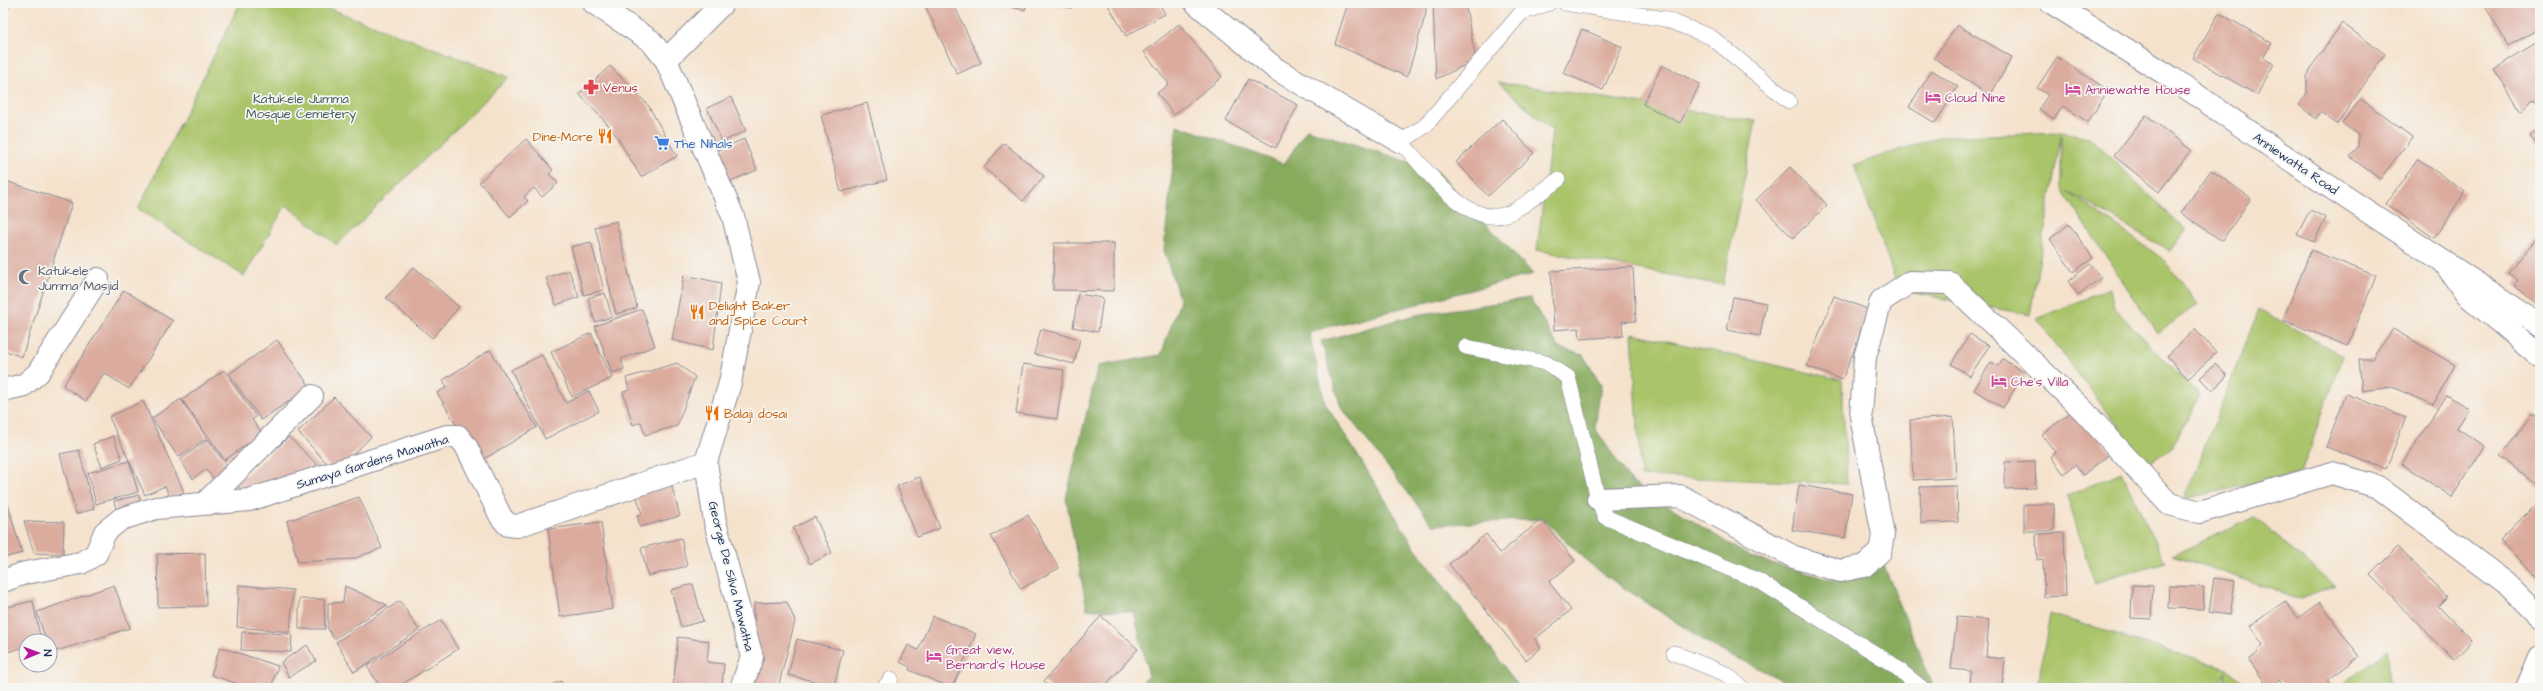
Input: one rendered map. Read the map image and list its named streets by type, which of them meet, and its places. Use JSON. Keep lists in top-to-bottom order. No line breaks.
{"streets":{"street":["Anniewatta Road","Sumaya Gardens Mawatha","George De Silva Mawatha"]},"crossings":[["Sumaya Gardens Mawatha","George De Silva Mawatha"]],"parks":["Katukele Jumma Mosque Cemetery"],"places":{"pharmacy":["Venus"],"hotel":["Anniewatte House","Cloud Nine","Che's Villa","Great view, Bernard's House"],"restaurant":["Dine-More","Delight Baker and Spice Court","Balaji dosai"],"supermarket":["The Nihals"],"mosque":["Katukele Jumma Masjid"]},"north":"right"}
